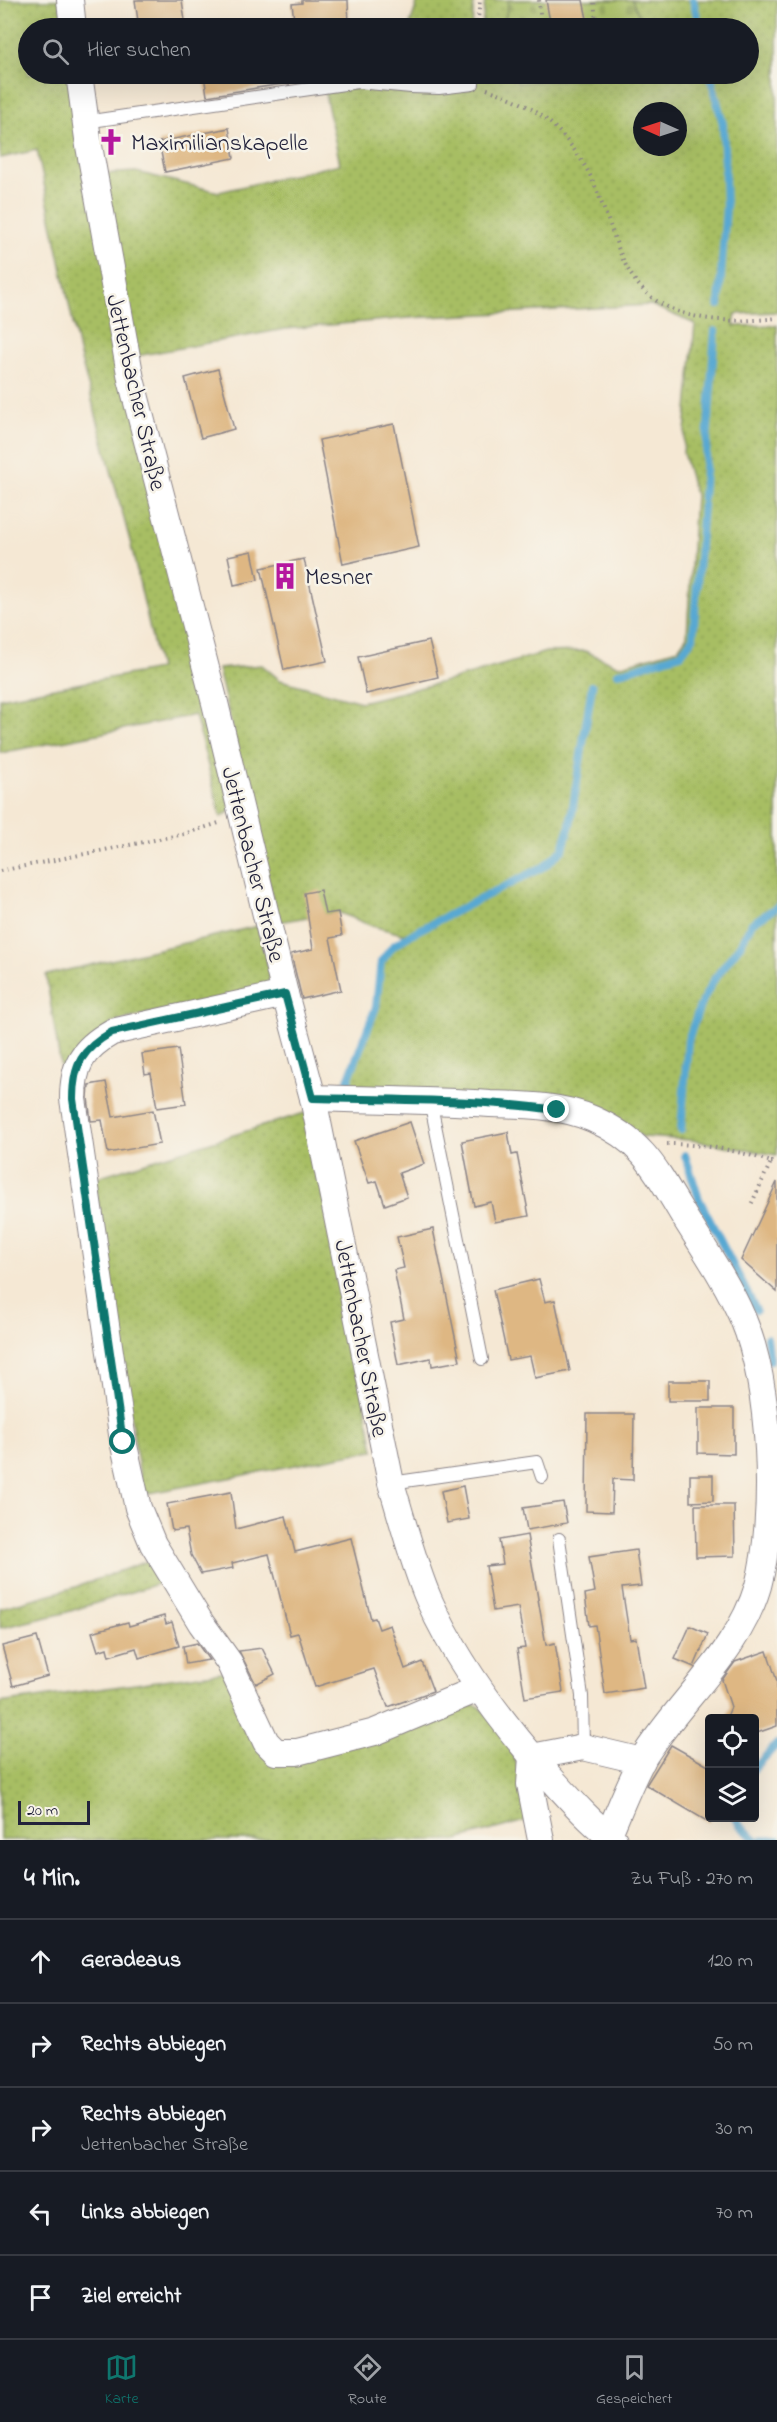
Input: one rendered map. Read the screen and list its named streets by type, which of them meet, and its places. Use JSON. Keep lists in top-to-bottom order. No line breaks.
{"streets":{"street":["Jettenbacher Straße"]},"places":{"church":["Maximilianskapelle"],"building":["Mesner"]},"scale_bar":"20 m","north":"left","page":{"search":"Hier suchen","scale":"20 m","heading":["4 Min.","Zu Fuß · 270 m"],"list":[["Geradeaus","120 m"],["Rechts abbiegen","50 m"],["Rechts abbiegen","Jettenbacher Straße","30 m"],["Links abbiegen","70 m"],"Ziel erreicht"],"nav":["Karte","Route","Gespeichert"]}}
